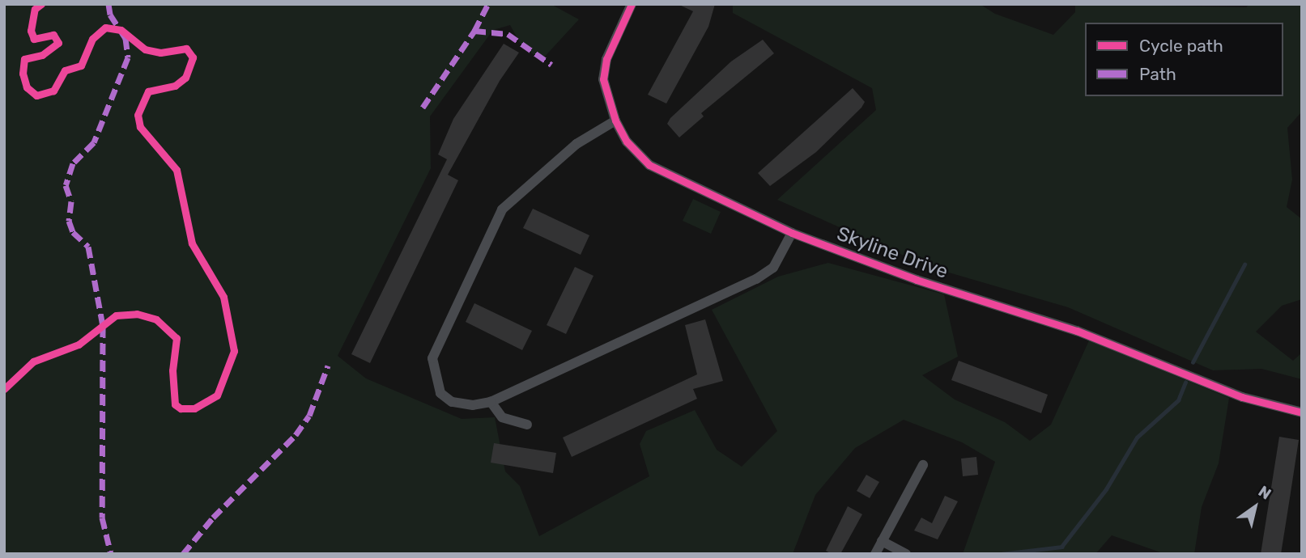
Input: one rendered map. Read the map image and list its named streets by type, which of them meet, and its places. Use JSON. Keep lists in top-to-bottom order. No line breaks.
{"streets":{"street":["Skyline Drive"]},"legend":["Cycle path","Path"],"north":"top right"}
